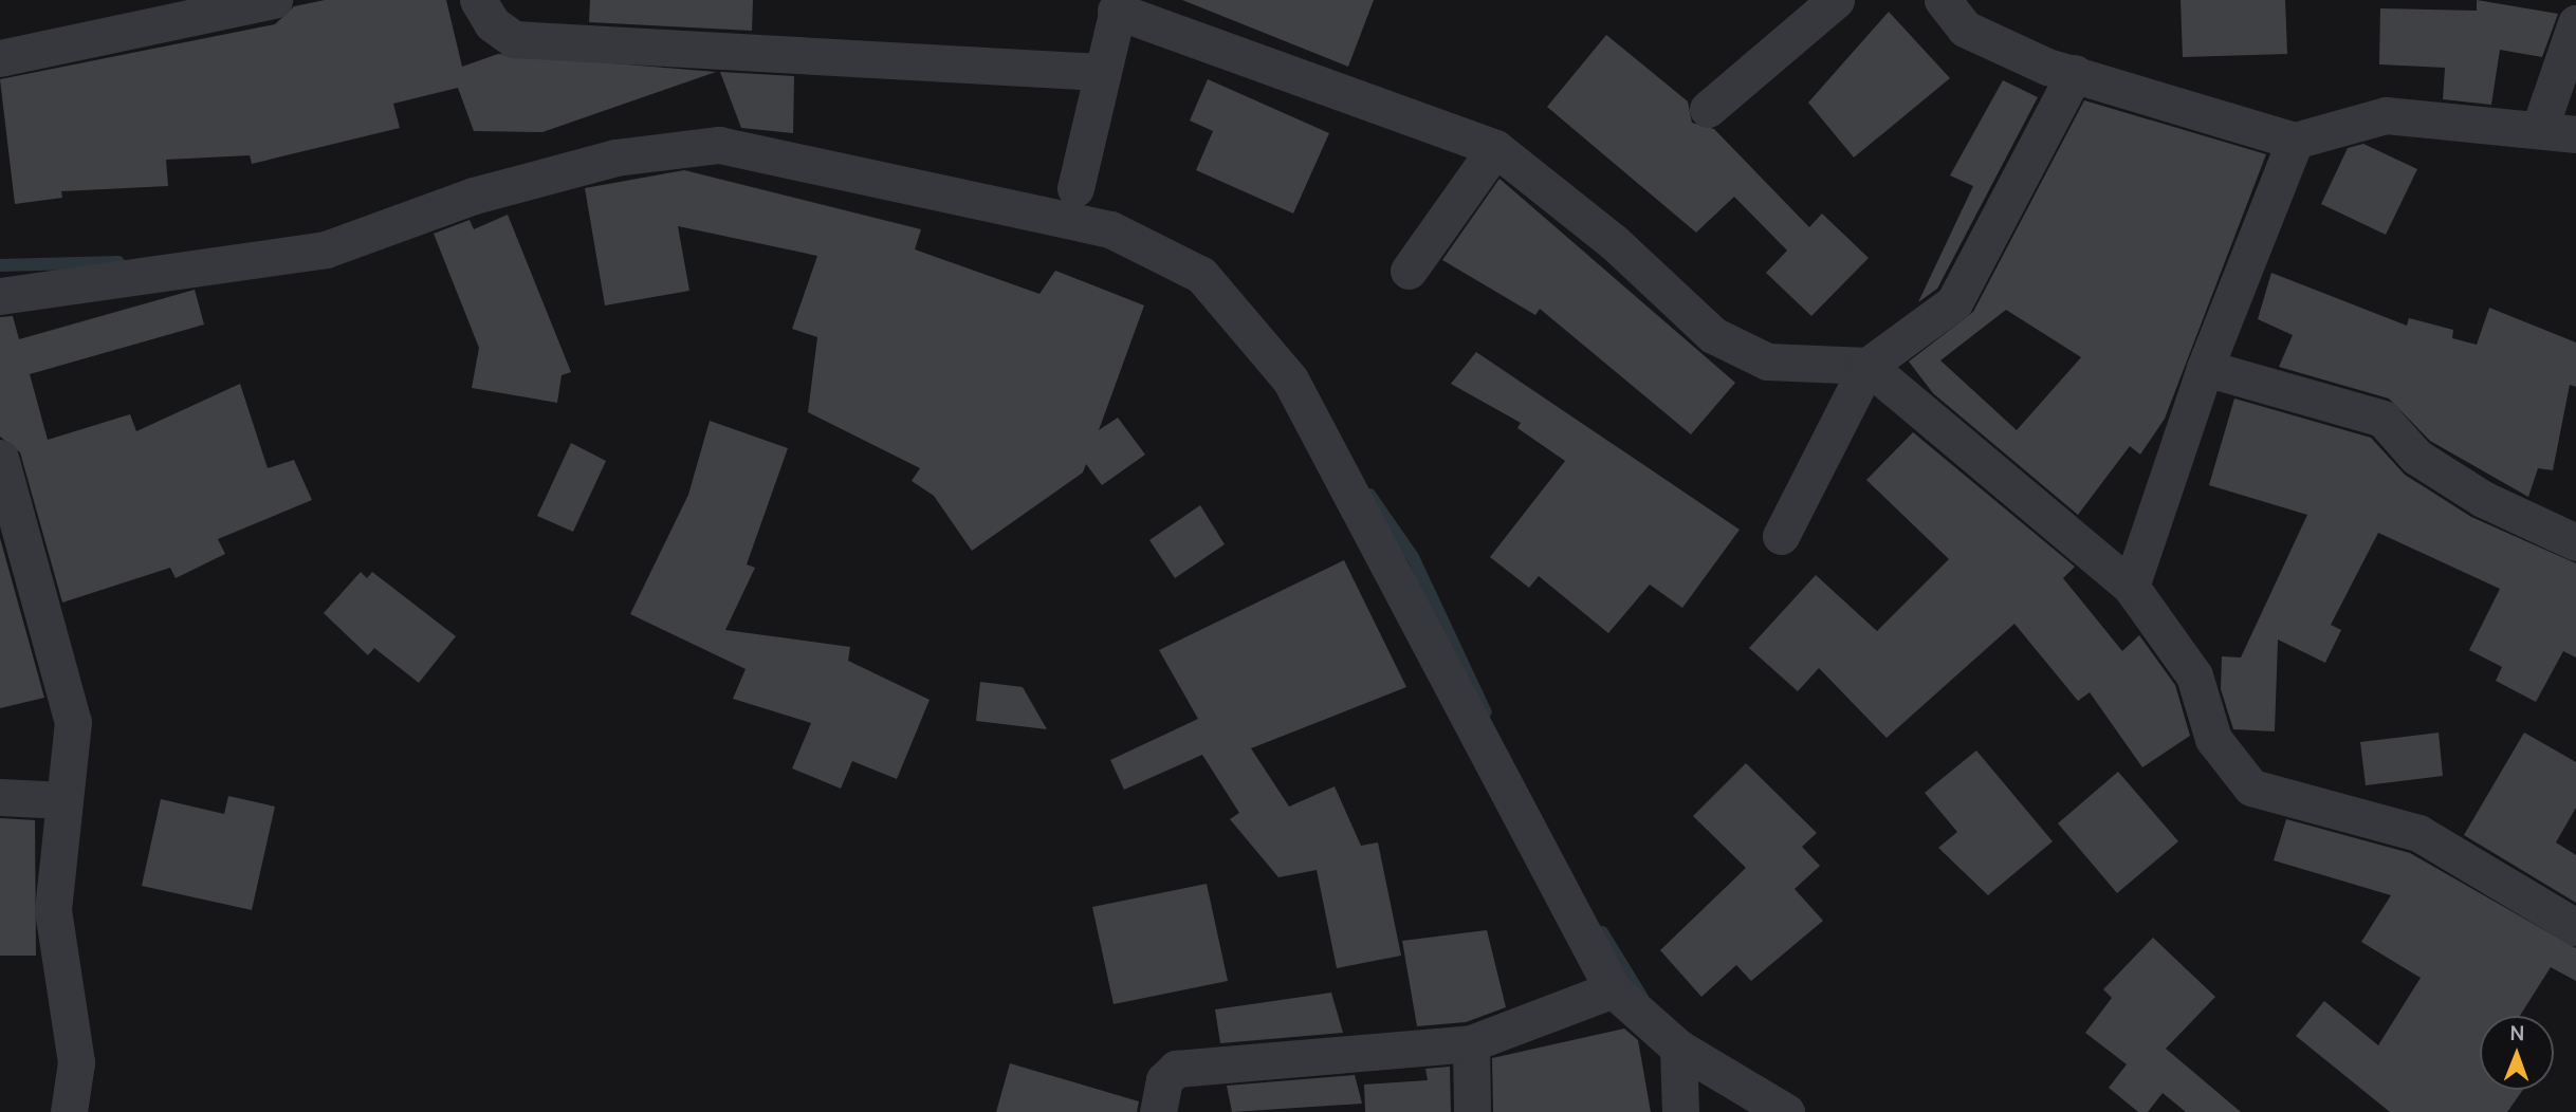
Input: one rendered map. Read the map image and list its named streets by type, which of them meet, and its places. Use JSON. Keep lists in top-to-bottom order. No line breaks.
{"north":"top"}
